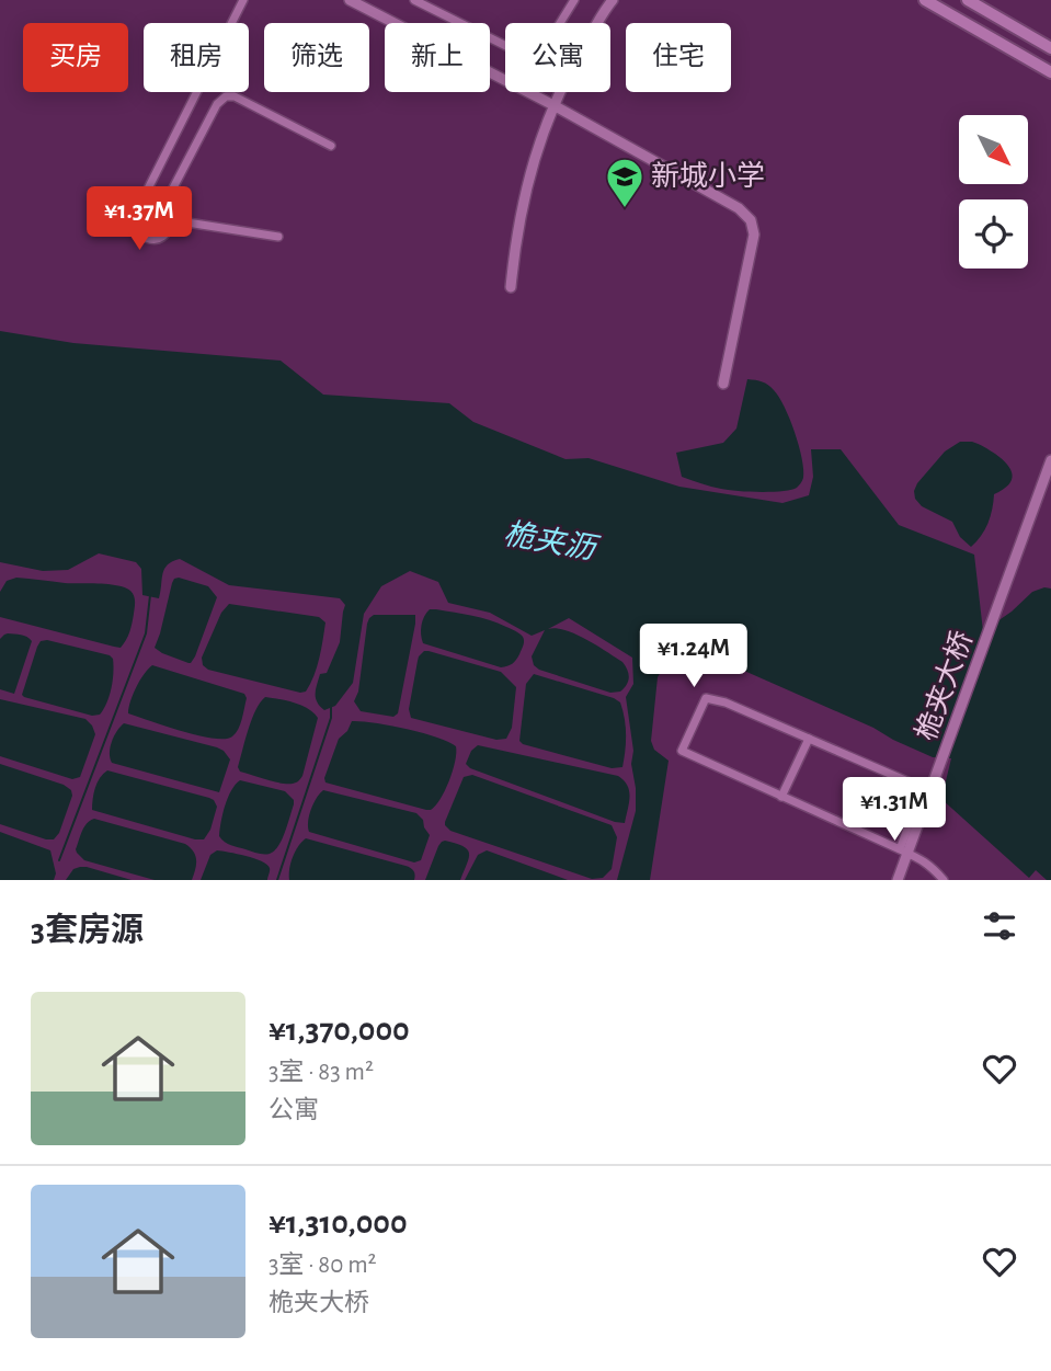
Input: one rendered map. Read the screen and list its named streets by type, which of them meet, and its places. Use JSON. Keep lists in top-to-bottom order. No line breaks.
{"streets":{"street":["桅夹大桥"]},"water":["桅夹沥"],"places":{"school or university":["新城小学"]},"north":"bottom right","page":{"chip":["买房","租房","筛选","新上","公寓","住宅"],"price":["¥1.37M","¥1.24M","¥1.31M"],"heading":"3套房源","list":[{"name":"¥1,370,000","note":"3室 · 83 m² · 公寓"},{"name":"¥1,310,000","note":"3室 · 80 m² · 桅夹大桥"}]}}
